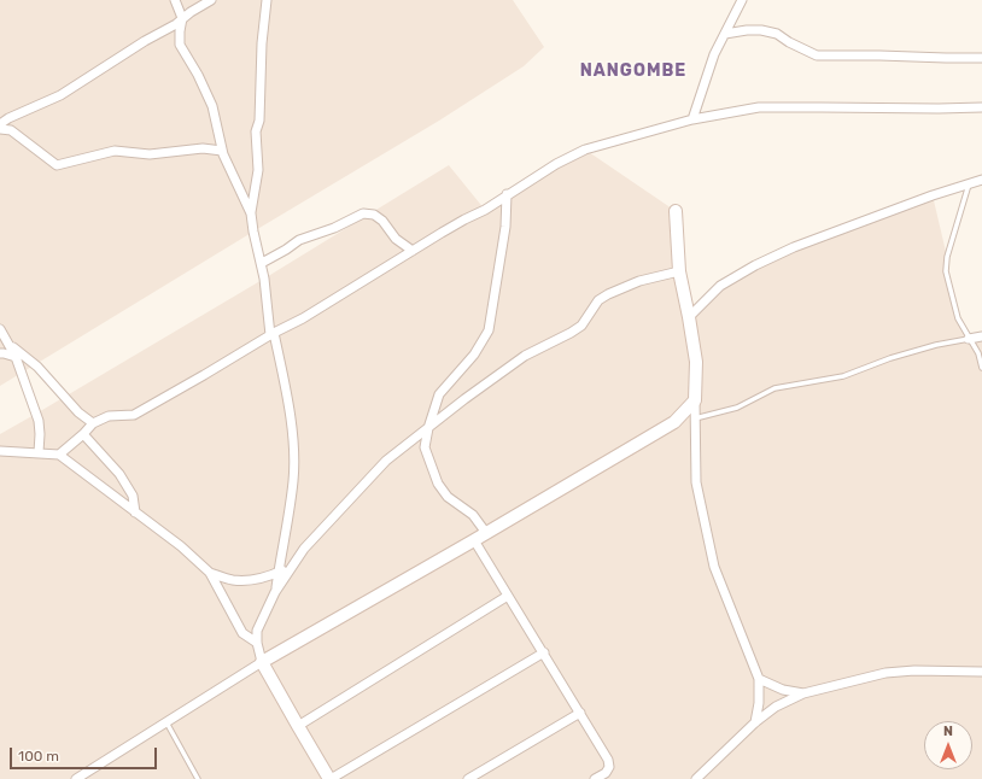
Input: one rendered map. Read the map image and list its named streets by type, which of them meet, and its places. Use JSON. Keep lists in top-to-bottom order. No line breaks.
{"districts":["NANGOMBE"],"scale_bar":"100 m","north":"top"}
